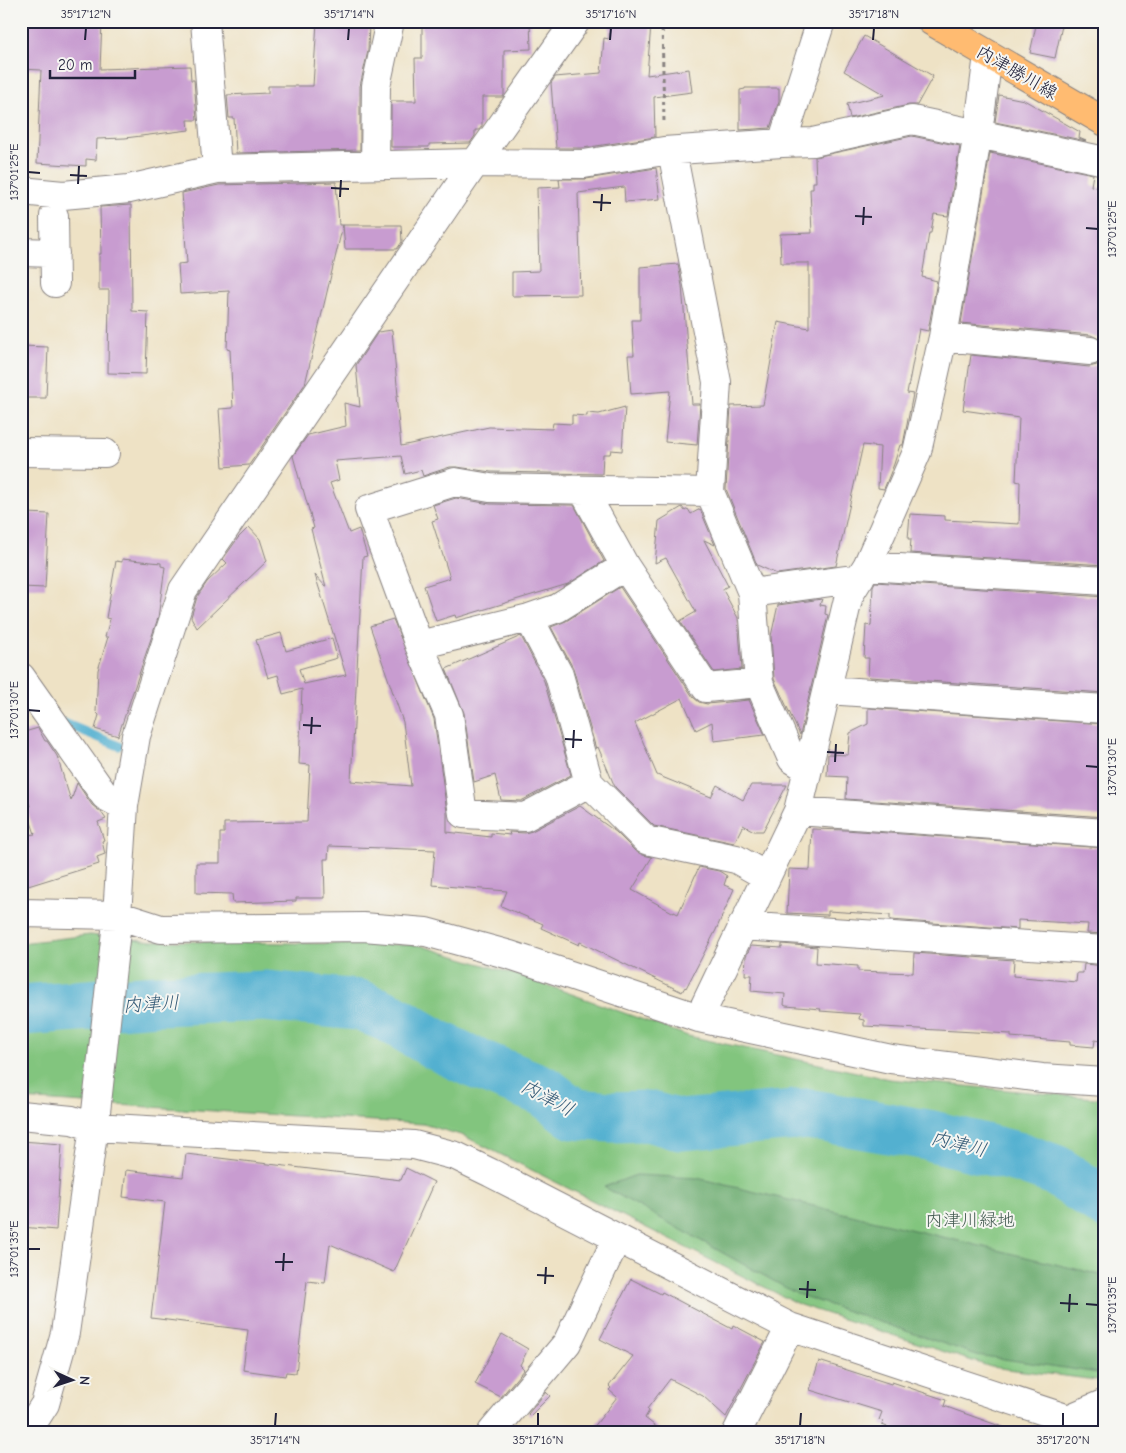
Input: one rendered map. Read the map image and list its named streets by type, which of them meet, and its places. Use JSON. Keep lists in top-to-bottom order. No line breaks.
{"streets":{"main road":["内津勝川線"]},"water":["内津川"],"parks":["内津川緑地"],"scale_bar":"20 m","north":"right","coordinates":["35°17'12\"N","35°17'14\"N","35°17'16\"N","35°17'18\"N","137°01'25\"E","137°01'30\"E","137°01'35\"E","35°17'20\"N"]}
